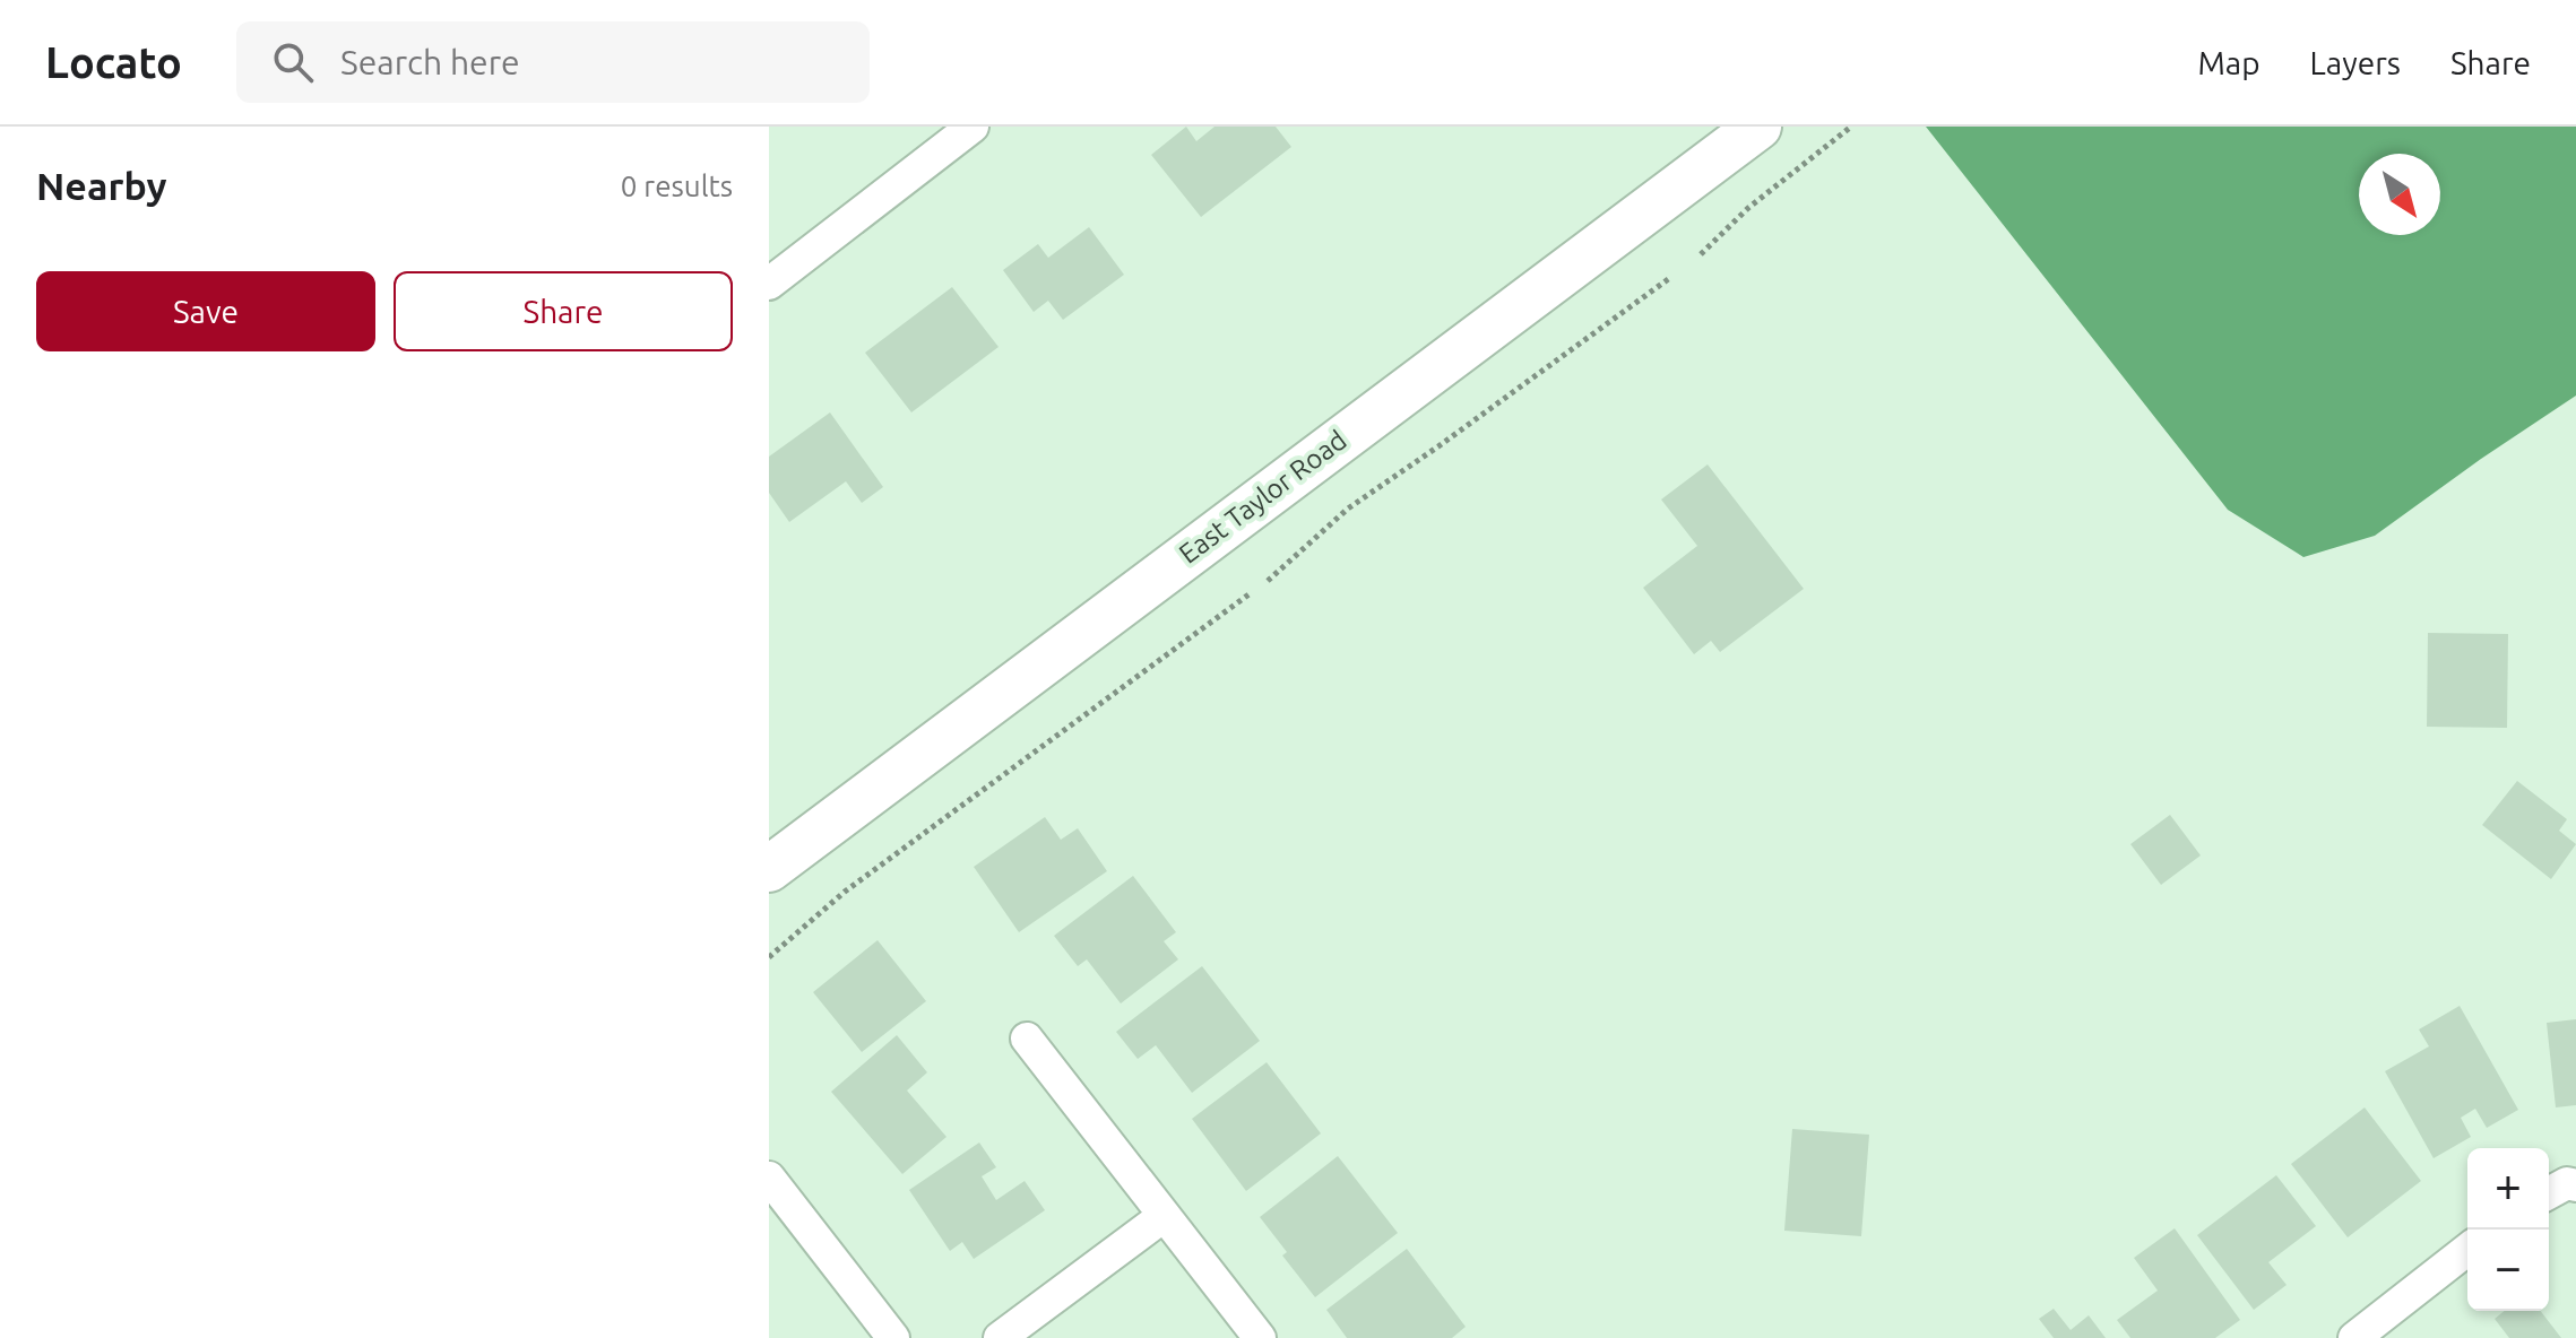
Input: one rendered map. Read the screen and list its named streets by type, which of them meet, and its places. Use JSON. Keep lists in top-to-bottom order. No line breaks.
{"streets":{"main road":["East Taylor Road"]},"north":"bottom right","page":{"header":"Locato","search":"Search here","nav":["Map","Layers","Share"],"heading":["Nearby","0 results"],"buttons":["Save","Share"],"map_buttons":["+","−"]}}
